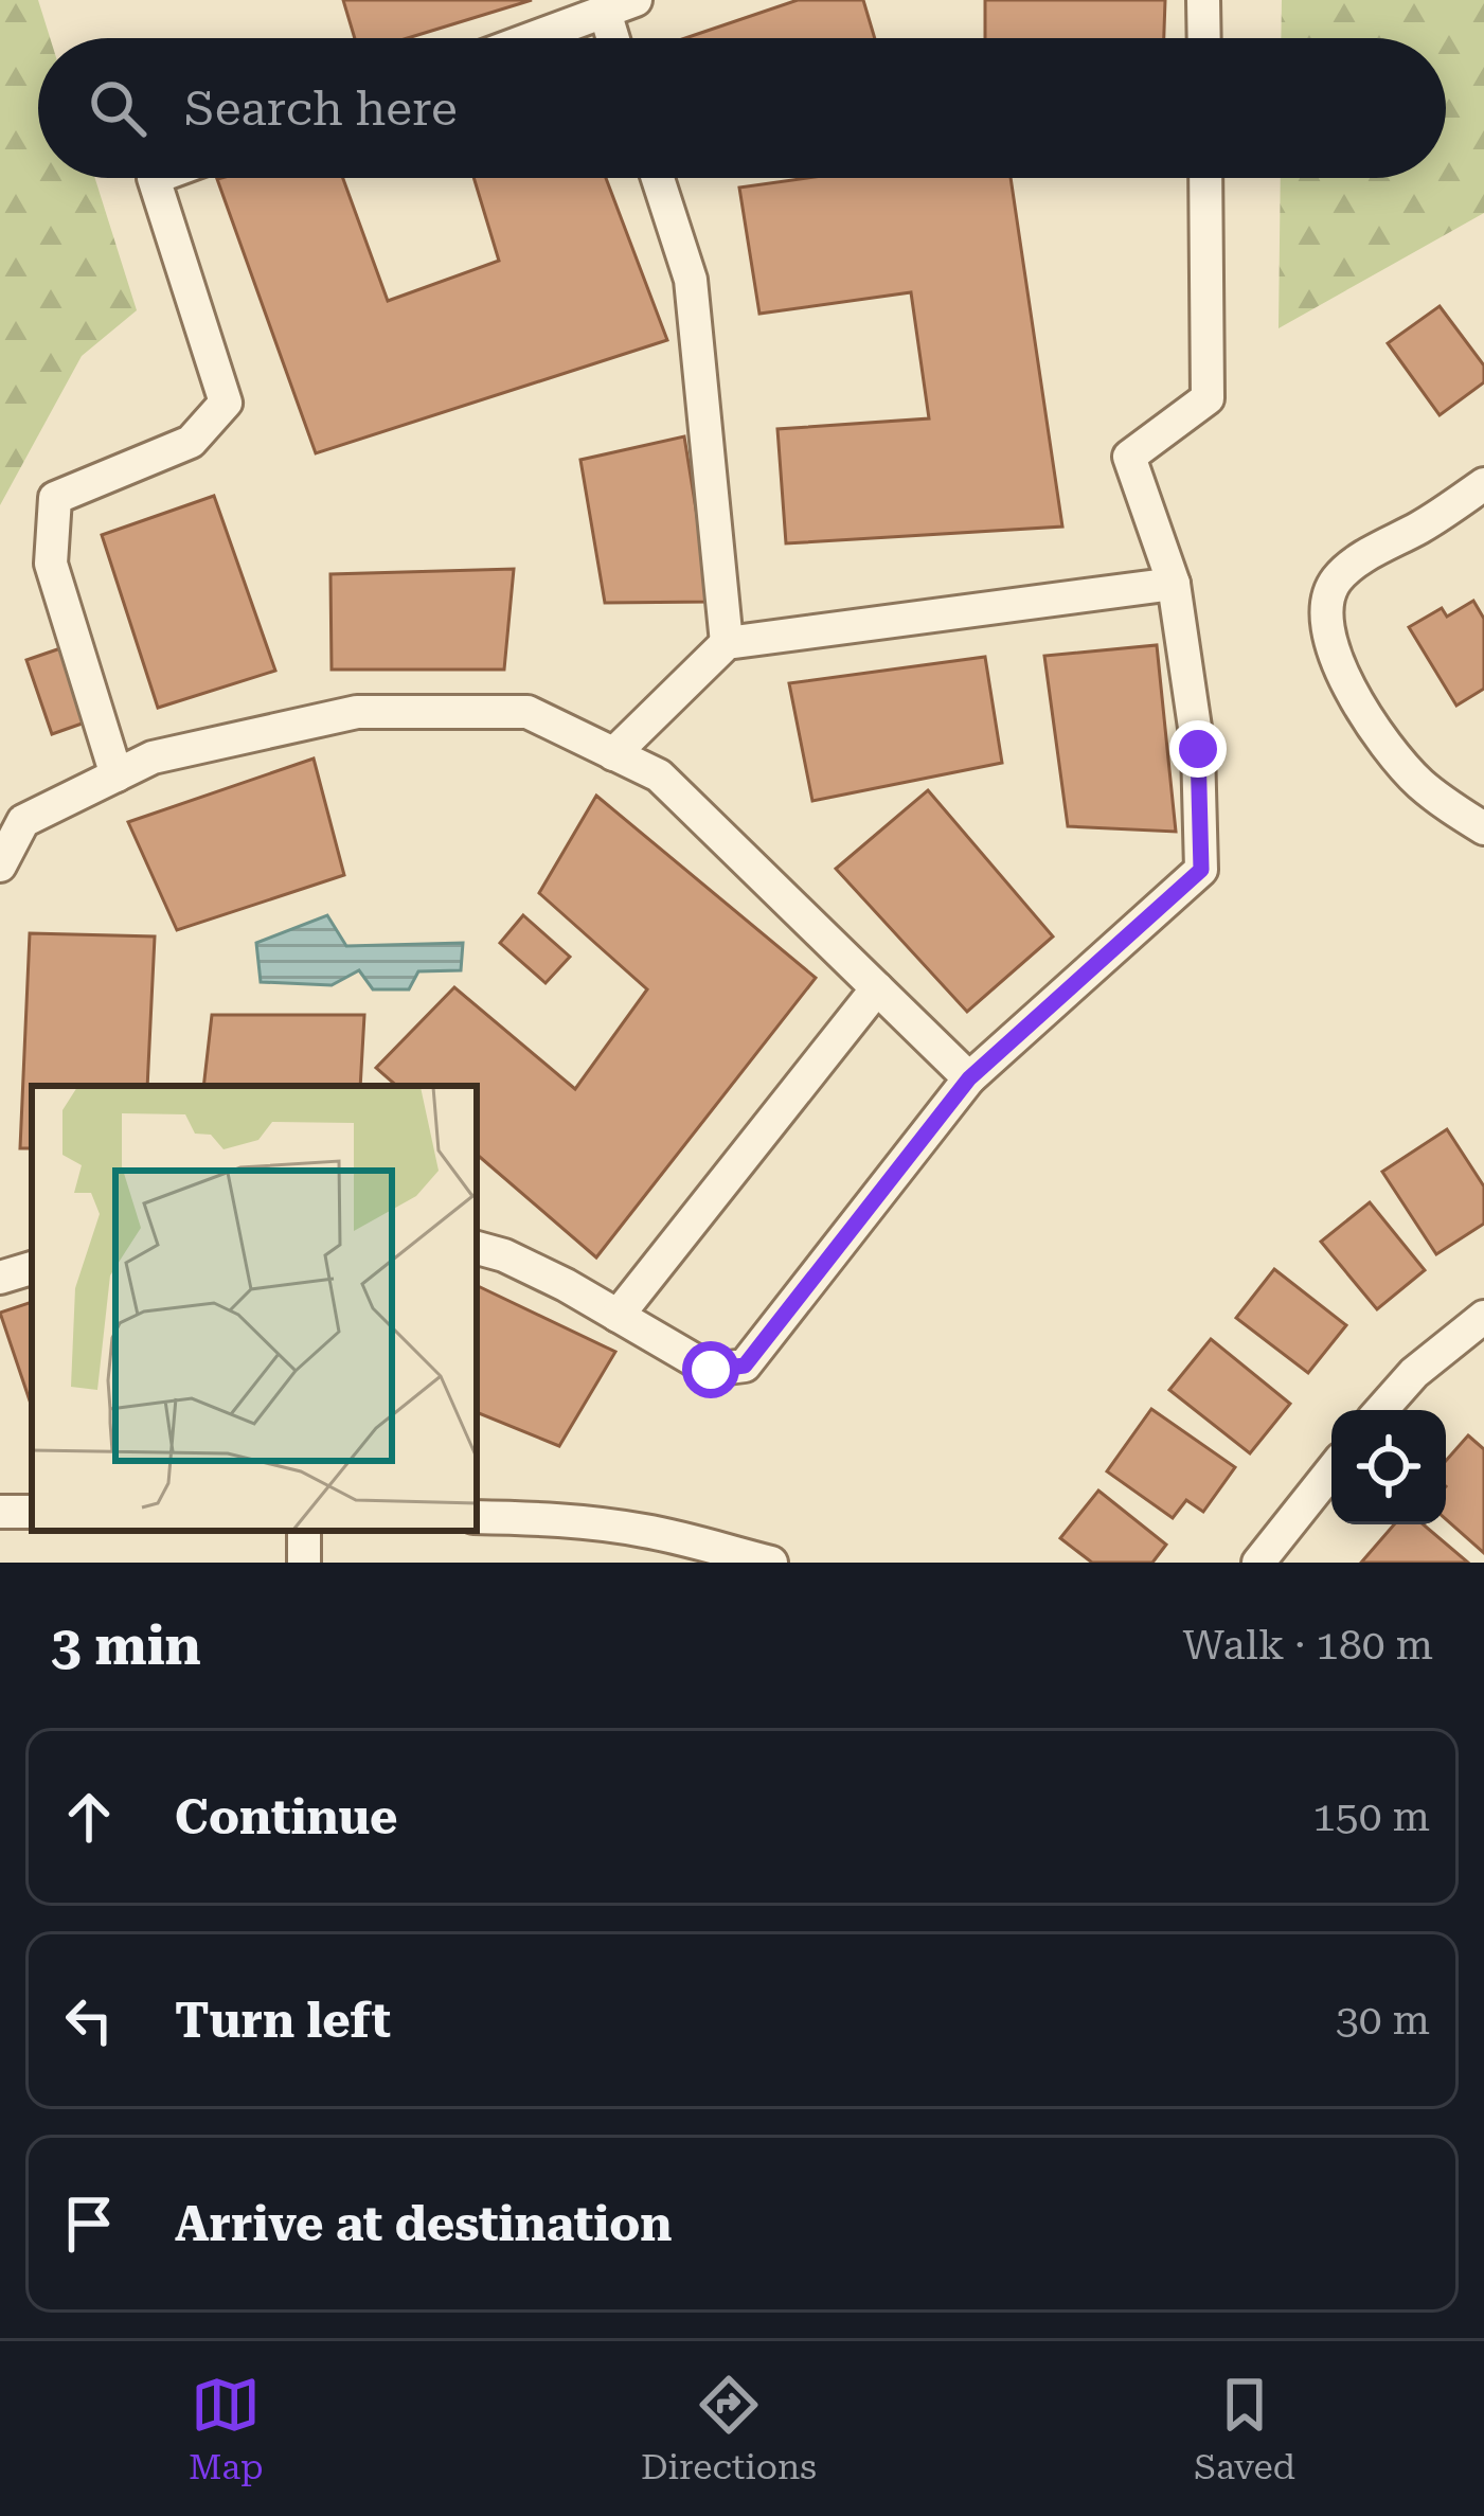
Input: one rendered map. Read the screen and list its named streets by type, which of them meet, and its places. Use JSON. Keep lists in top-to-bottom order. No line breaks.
{"page":{"search":"Search here","heading":["3 min","Walk · 180 m"],"list":[["Continue","150 m"],["Turn left","30 m"],"Arrive at destination"],"nav":["Map","Directions","Saved"]}}
